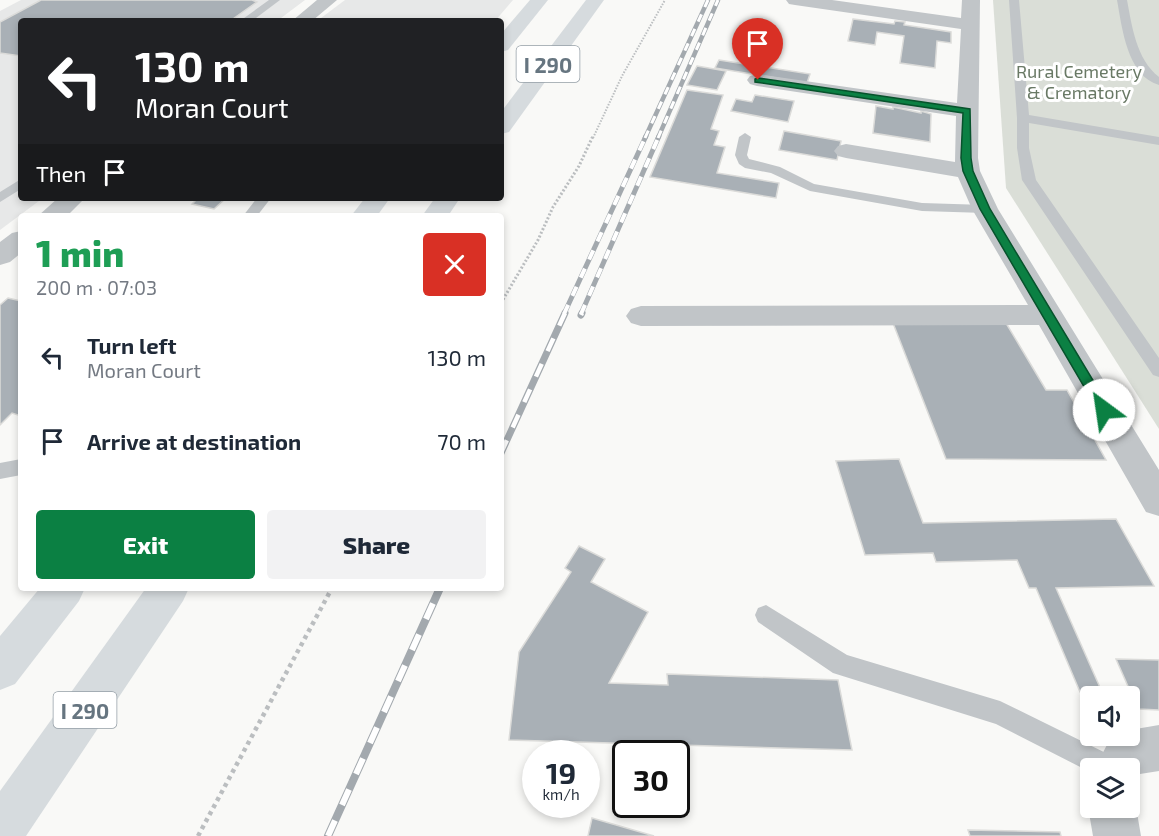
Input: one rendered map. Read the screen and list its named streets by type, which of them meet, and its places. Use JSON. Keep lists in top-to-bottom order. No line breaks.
{"streets":{"highway":["I 290"]},"parks":["Rural Cemetery & Crematory"],"page":{"turn":["130 m","Moran Court"],"then":"Then","heading":["1 min","200 m · 07:03"],"list":[{"name":"Turn left","note":"Moran Court","value":"130 m"},{"name":"Arrive at destination","value":"70 m"}],"buttons":["Exit","Share"],"speed":"19 km/h","limit":"30"}}
